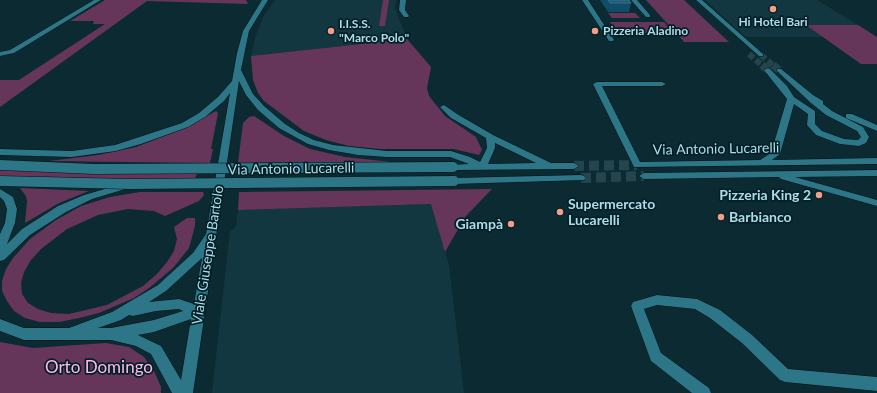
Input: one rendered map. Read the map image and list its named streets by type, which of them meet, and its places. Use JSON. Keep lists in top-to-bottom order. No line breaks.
{"streets":{"street":["Via Antonio Lucarelli","Viale Giuseppe Bartolo"]},"parks":["Orto Domingo"],"places":["Hi Hotel Bari","I.I.S.S. \"Marco Polo\"","Pizzeria Aladino","Pizzeria King 2","Supermercato Lucarelli","Barbianco","Giampà"]}
